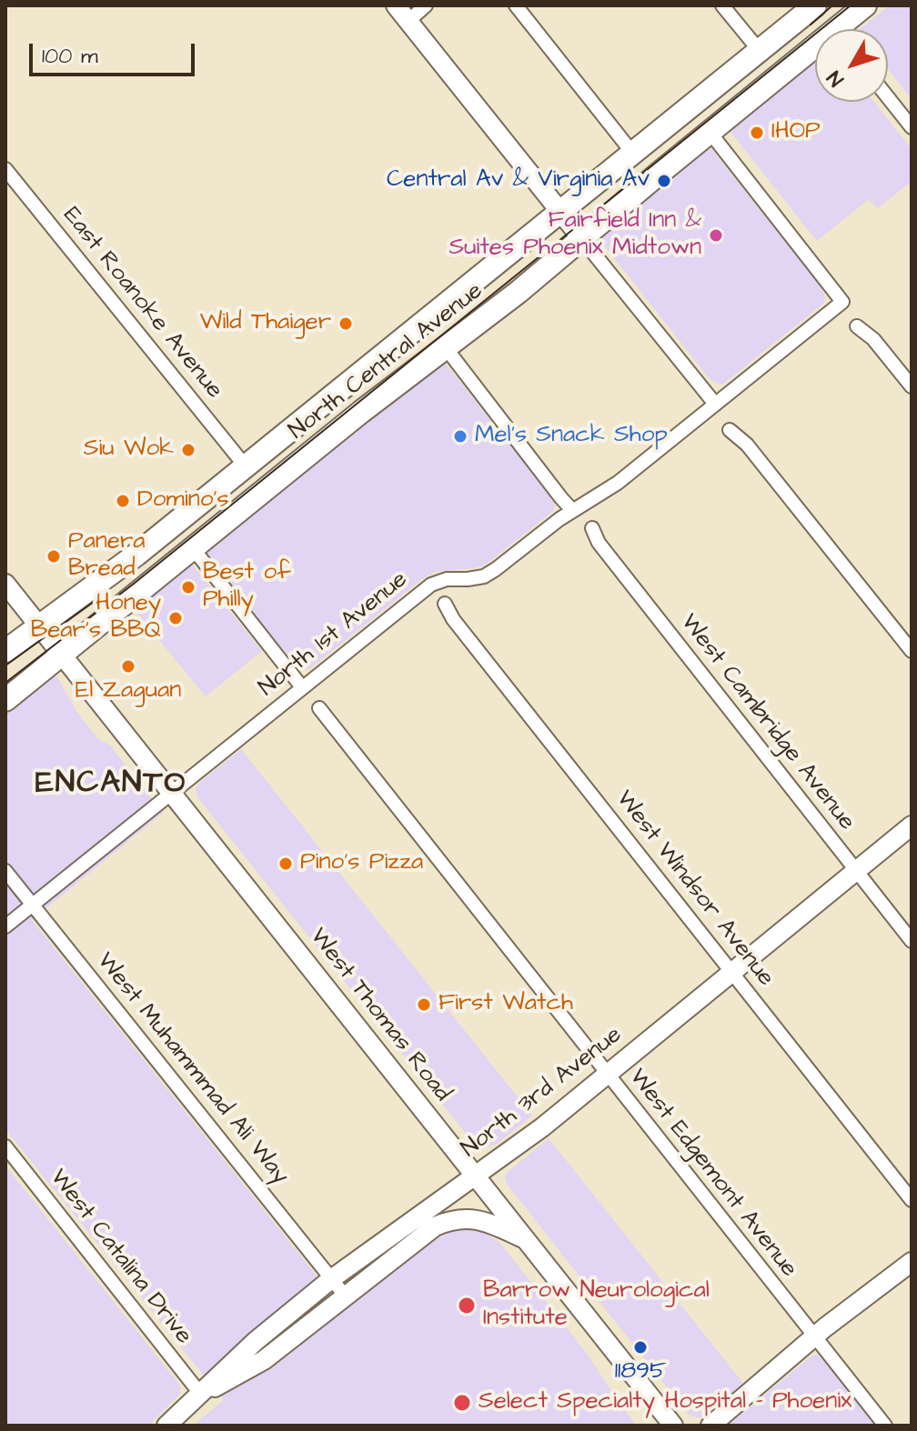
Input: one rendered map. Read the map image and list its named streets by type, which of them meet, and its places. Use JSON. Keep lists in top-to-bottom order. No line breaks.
{"streets":{"main road":["North Central Avenue"],"street":["East Roanoke Avenue","North 1st Avenue","West Cambridge Avenue","West Windsor Avenue","West Thomas Road","West Muhammmad Ali Way","North 3rd Avenue","West Edgemont Avenue","West Catalina Drive"]},"crossings":[["East Roanoke Avenue","North Central Avenue"],["North Central Avenue","North 1st Avenue"],["North Central Avenue","West Thomas Road"],["North 1st Avenue","West Thomas Road"],["North 1st Avenue","West Muhammmad Ali Way"],["West Cambridge Avenue","North 3rd Avenue"],["West Windsor Avenue","North 3rd Avenue"],["West Thomas Road","North 3rd Avenue"],["West Muhammmad Ali Way","North 3rd Avenue"],["North 3rd Avenue","West Edgemont Avenue"],["North 3rd Avenue","West Catalina Drive"]],"districts":["ENCANTO"],"places":["IHOP","Central Av & Virginia Av","Fairfield Inn & Suites Phoenix Midtown","Wild Thaiger","Mel's Snack Shop","Siu Wok","Domino's","Panera Bread","Best of Philly","Honey Bear's BBQ","El Zaguan","Pino's Pizza","First Watch","Barrow Neurological Institute","11895","Select Specialty Hospital - Phoenix"],"scale_bar":"100 m","north":"bottom left"}
